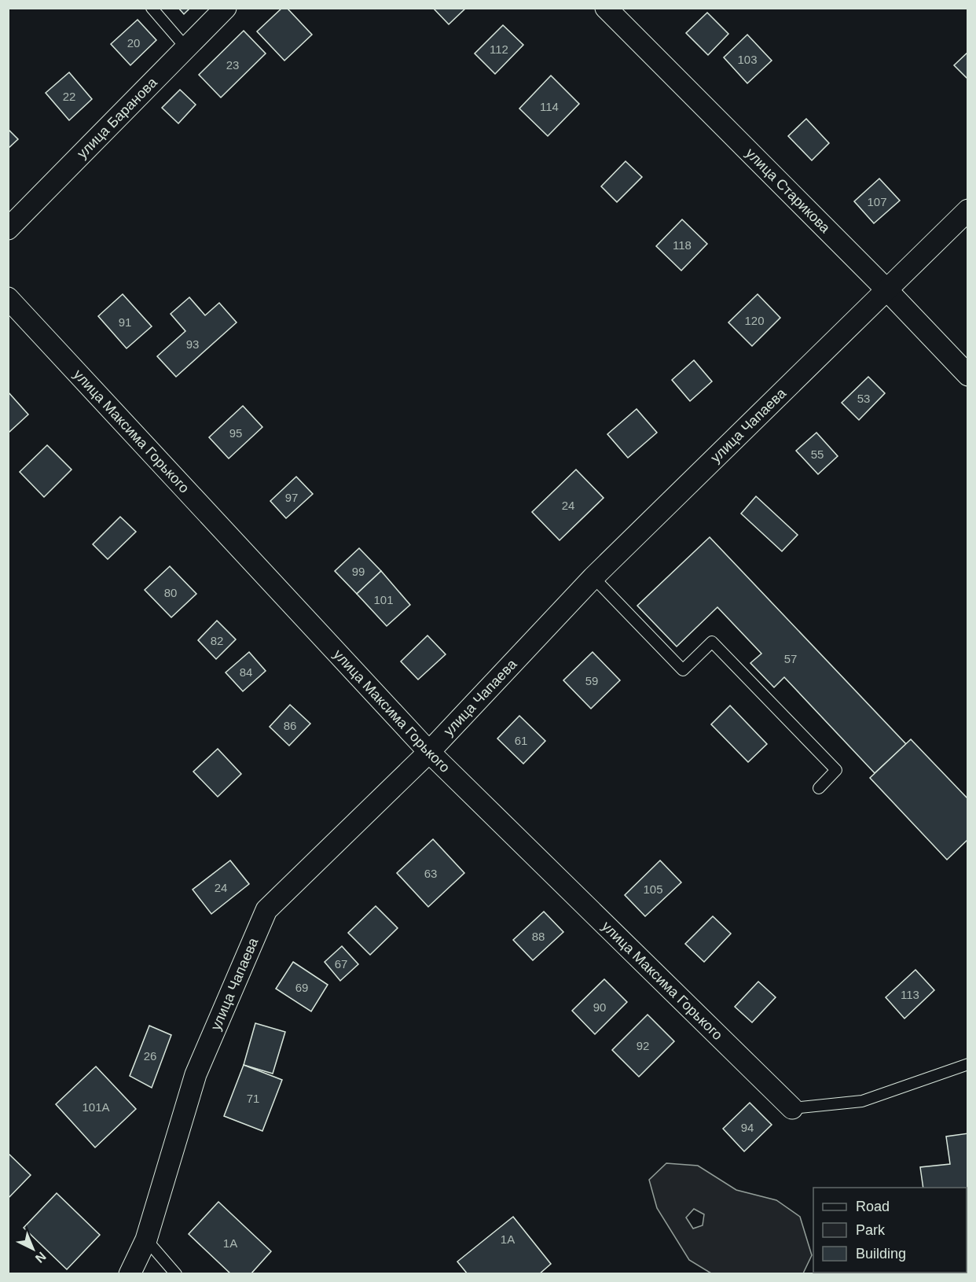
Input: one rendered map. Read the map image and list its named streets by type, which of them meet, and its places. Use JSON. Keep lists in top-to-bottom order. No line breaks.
{"streets":{"street":["улица Баранова","улица Старикова","улица Чапаева","улица Максима Горького"]},"crossings":[["улица Старикова","улица Чапаева"],["улица Чапаева","улица Максима Горького"]],"house_numbers":["20","112","103","23","22","114","107","118","120","91","93","53","95","55","97","24","99","80","101","82","57","84","59","86","61","63","24","105","88","67","69","113","90","92","26","71","101А","94","1А","1А"],"legend":["Road","Park","Building"],"north":"bottom right"}
